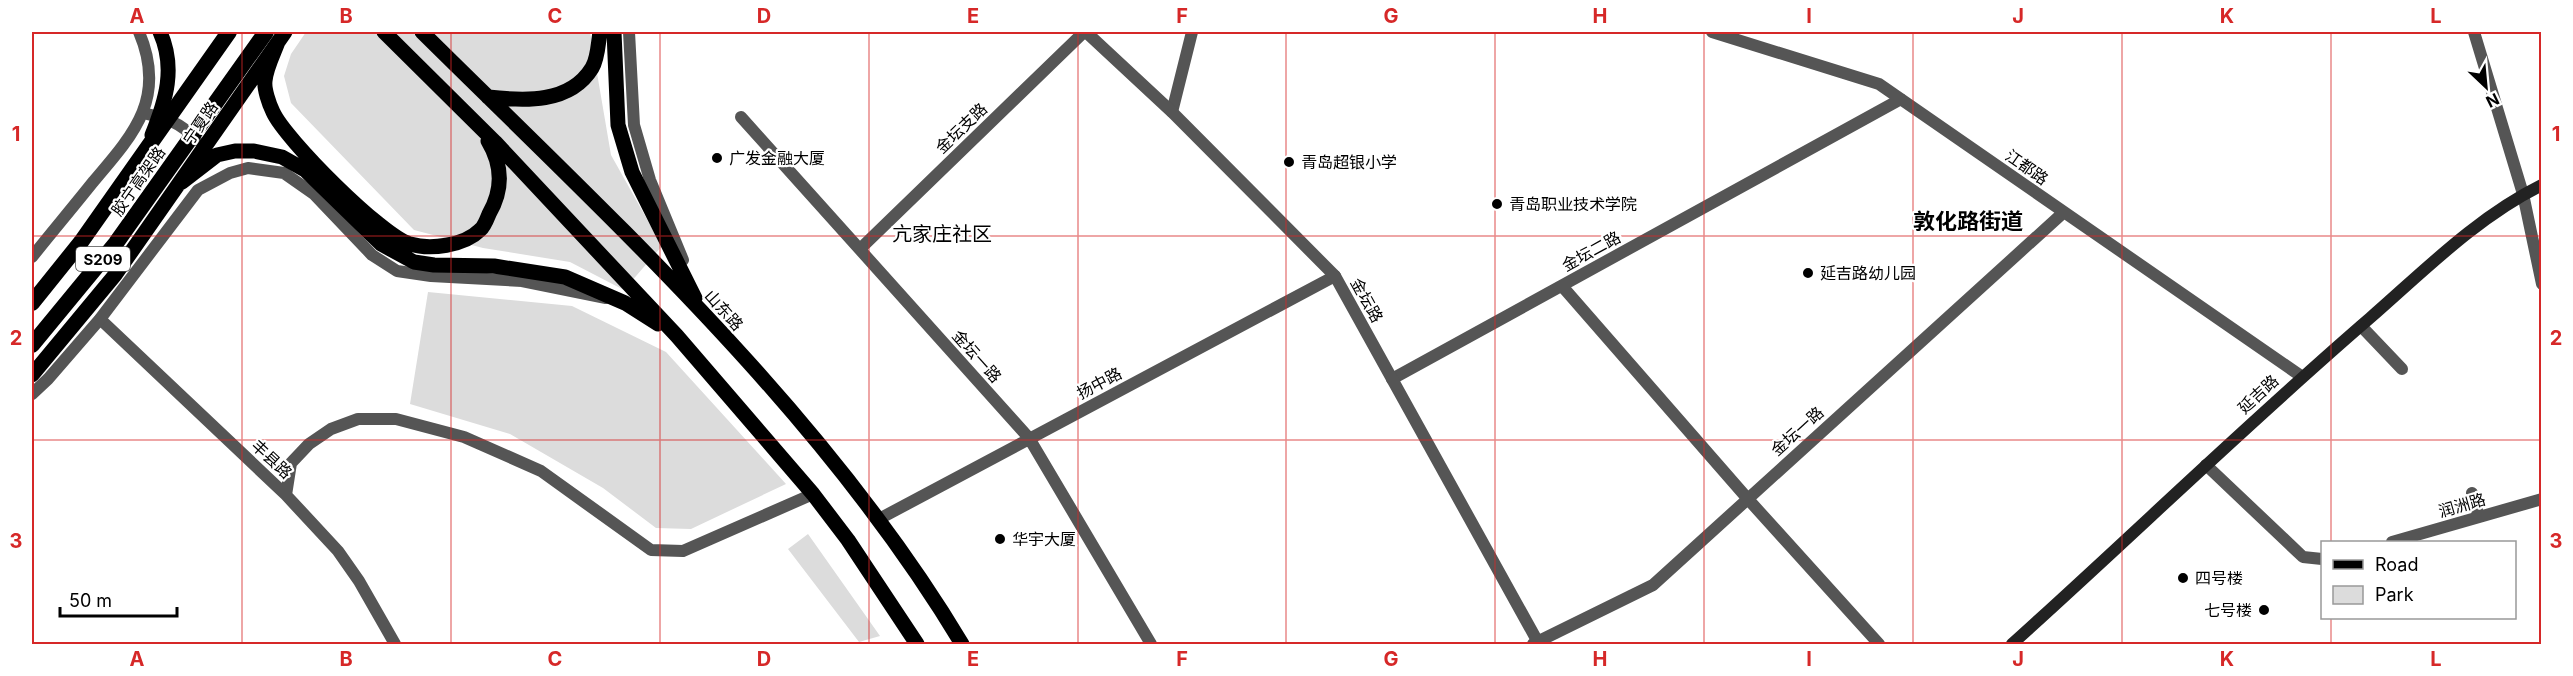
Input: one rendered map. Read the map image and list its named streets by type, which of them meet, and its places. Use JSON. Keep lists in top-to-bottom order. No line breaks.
{"streets":{"highway":["胶宁高架路","S209"],"main road":["宁夏路","山东路","延吉路"],"street":["金坛支路","江都路","金坛二路","金坛路","金坛一路","扬中路","丰县路","润洲路"]},"crossings":[["宁夏路","胶宁高架路"],["金坛支路","金坛路"],["金坛支路","金坛一路"],["江都路","金坛二路"],["江都路","金坛一路"],["江都路","延吉路"],["金坛二路","金坛路"],["金坛路","金坛一路"],["金坛路","扬中路"],["山东路","扬中路"],["金坛一路","扬中路"]],"districts":["敦化路街道","亢家庄社区"],"places":["广发金融大厦","青岛超银小学","青岛职业技术学院","延吉路幼儿园","华宇大厦","四号楼","七号楼"],"legend":["Road","Park"],"scale_bar":"50 m","north":"bottom right","grid":{"columns":["A","B","C","D","E","F","G","H","I","J","K","L"],"rows":["1","2","3"]}}
